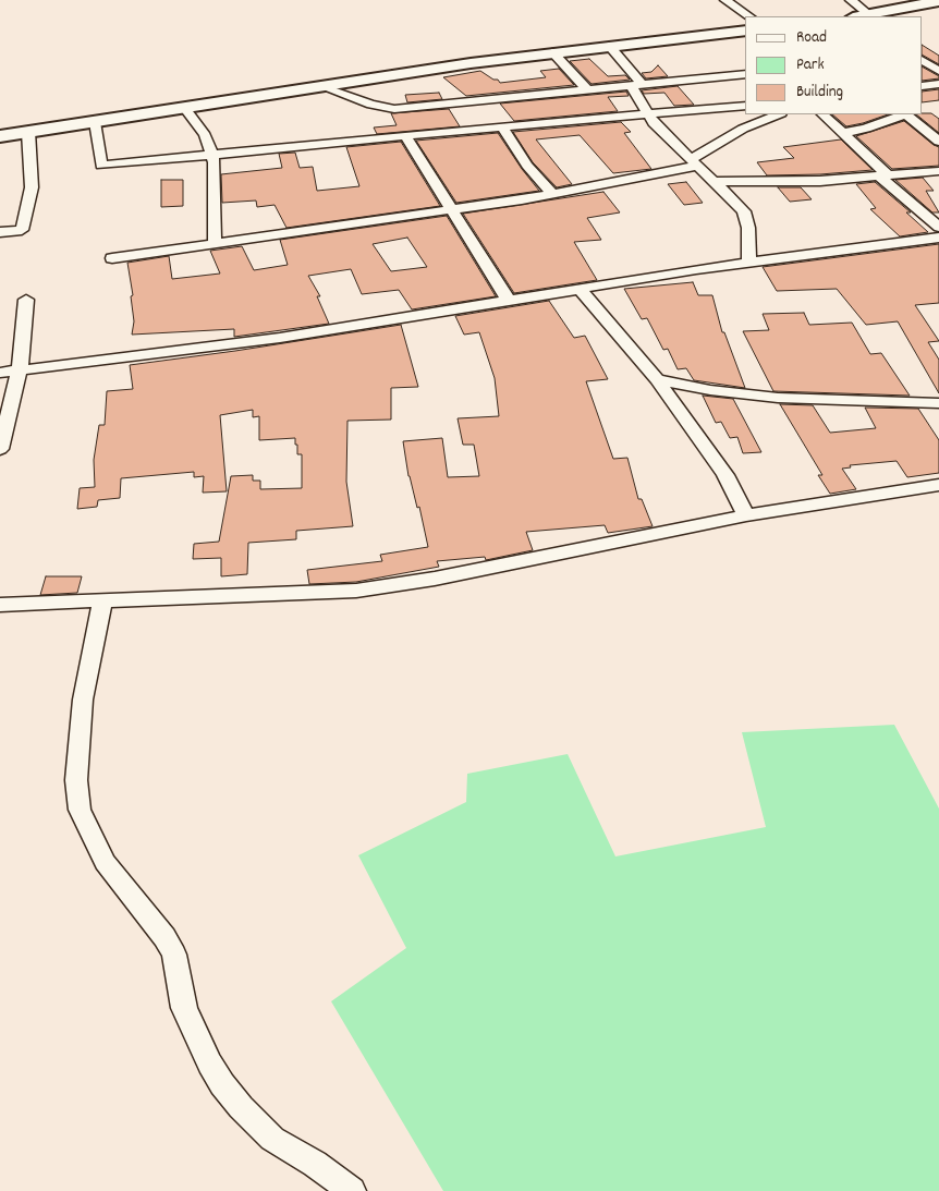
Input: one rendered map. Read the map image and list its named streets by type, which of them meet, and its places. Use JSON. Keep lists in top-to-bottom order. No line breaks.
{"legend":["Road","Park","Building"]}
